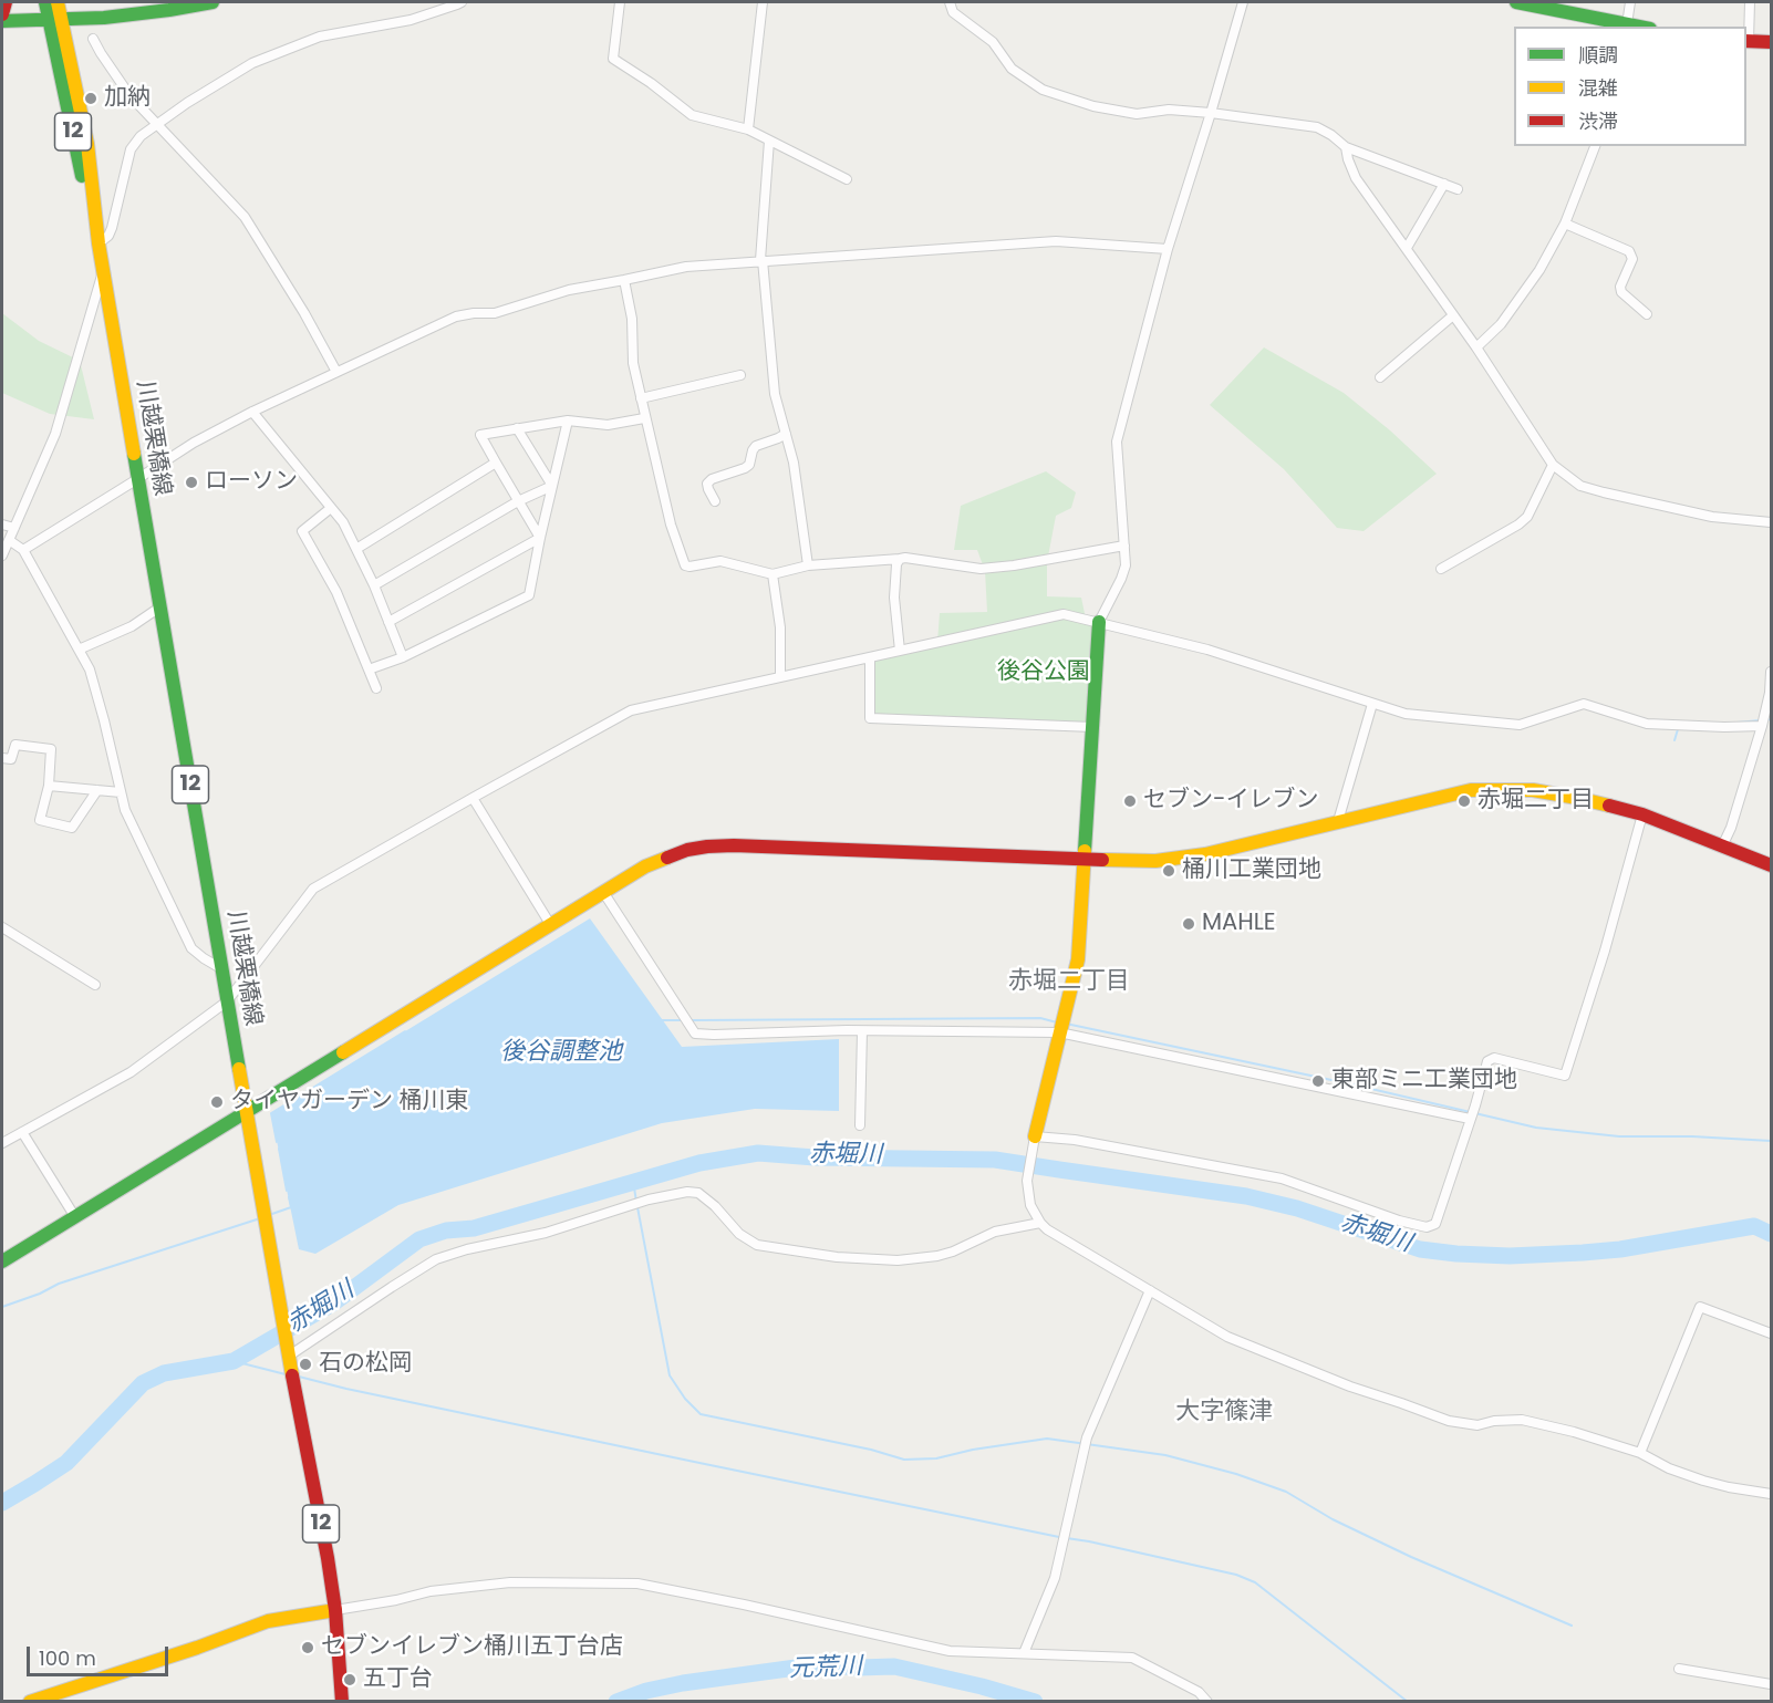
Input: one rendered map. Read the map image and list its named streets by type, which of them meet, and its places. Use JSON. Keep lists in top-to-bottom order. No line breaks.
{"streets":{"main road":["12","川越栗橋線"]},"districts":["赤堀二丁目","大字篠津"],"water":["後谷調整池","赤堀川","元荒川"],"parks":["後谷公園"],"places":["加納","ローソン","セブン-イレブン","赤堀二丁目","桶川工業団地","MAHLE","東部ミニ工業団地","タイヤガーデン 桶川東","石の松岡","セブンイレブン桶川五丁台店","五丁台"],"legend":["順調","混雑","渋滞"],"scale_bar":"100 m"}
